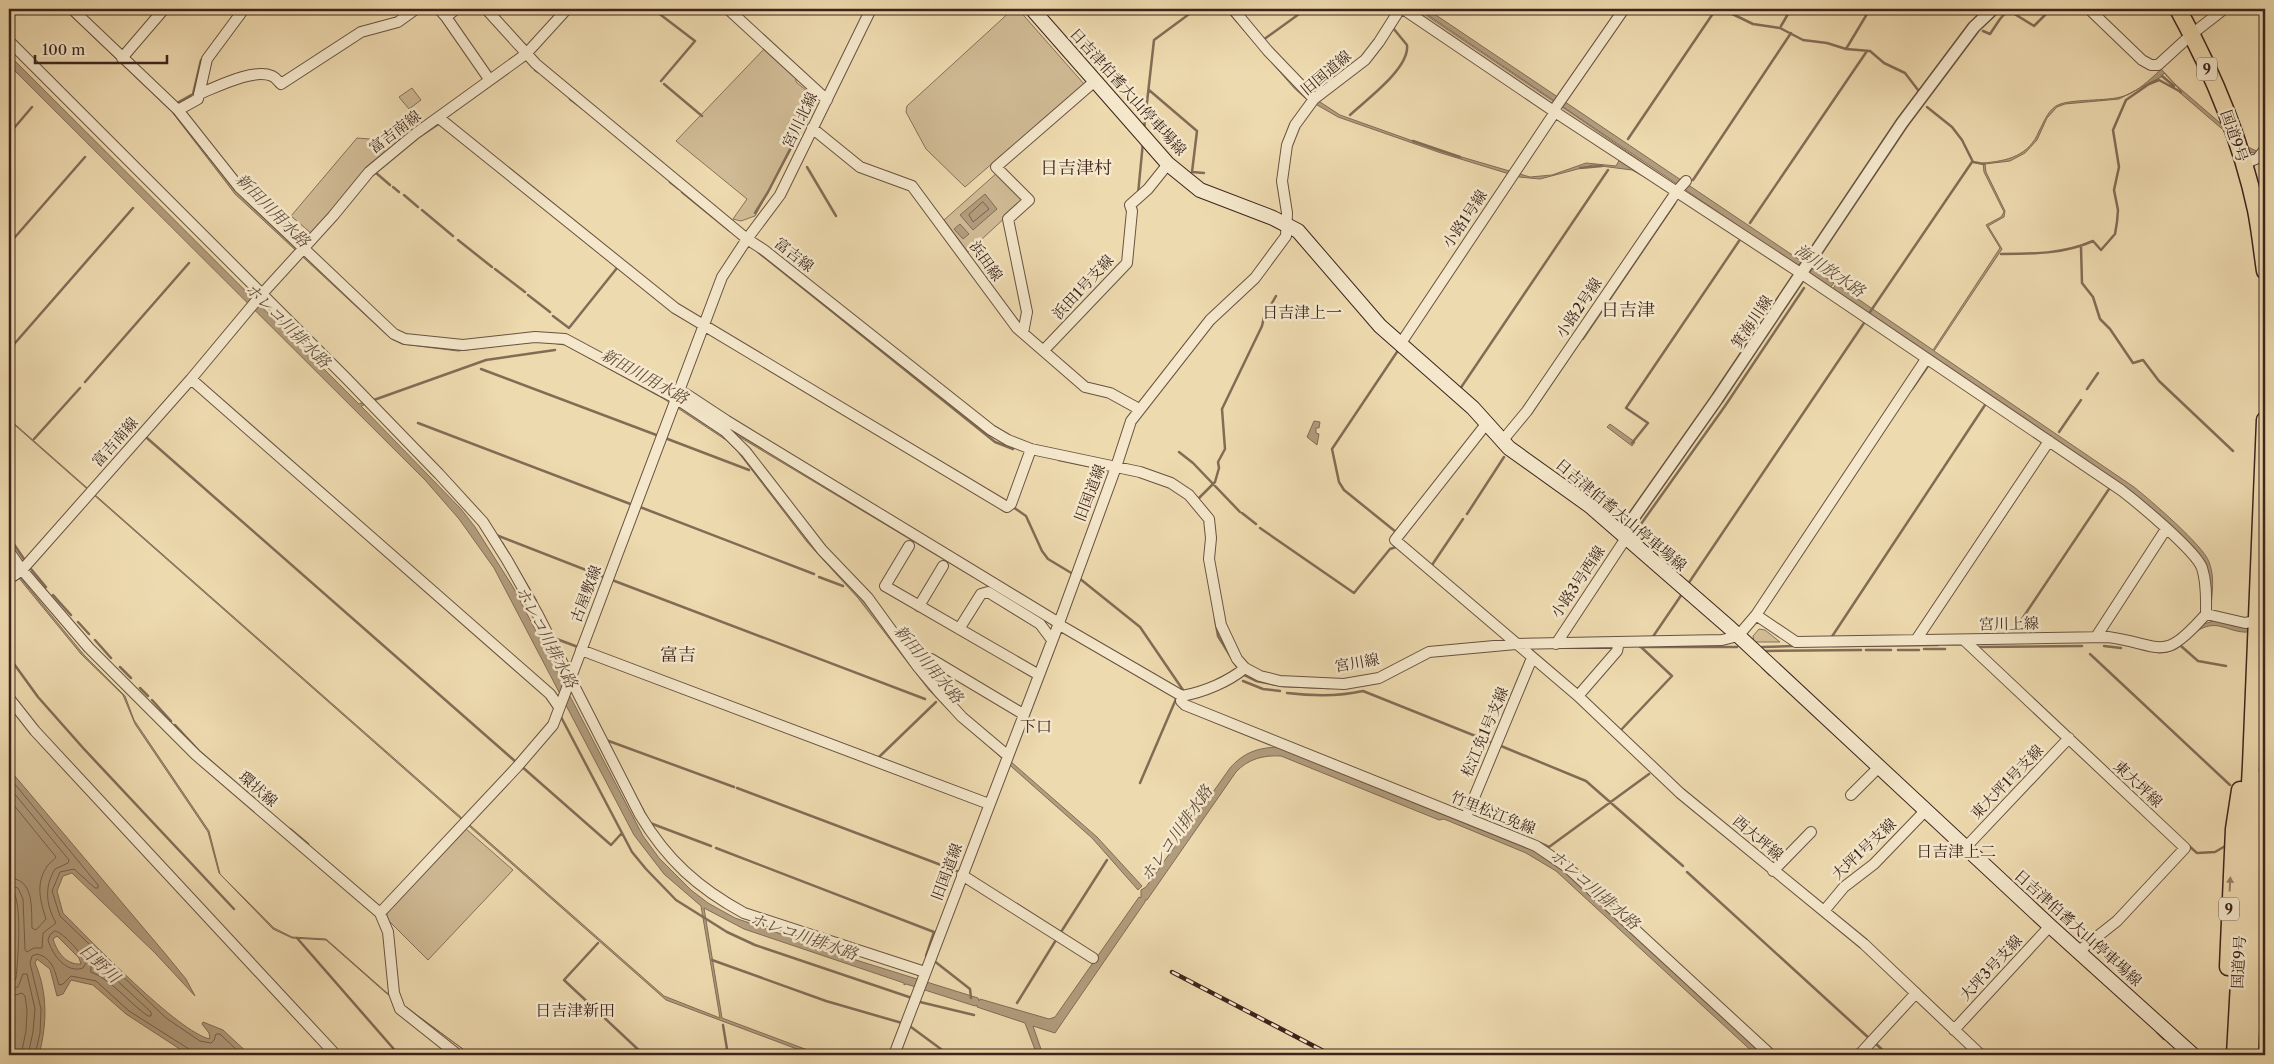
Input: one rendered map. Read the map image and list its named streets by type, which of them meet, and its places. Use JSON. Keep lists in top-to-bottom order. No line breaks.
{"streets":{"highway":["9","国道9号"],"main road":["日吉津伯耆大山停車場線"],"street":["旧国道線","宮川北線","富吉南線","小路1号線","富吉線","浜田線","浜田1号支線","小路2号線","箕海川線","小路3号西線","古屋敷線","宮川上線","宮川線","松江免1号支線","東大坪1号支線","東大坪線","環状線","竹里松江免線","西大坪線","大坪1号支線","大坪3号支線"]},"crossings":[["9","国道9号"],["旧国道線","日吉津伯耆大山停車場線"],["旧国道線","富吉線"],["旧国道線","浜田線"],["旧国道線","竹里松江免線"],["日吉津伯耆大山停車場線","小路1号線"],["日吉津伯耆大山停車場線","浜田1号支線"],["日吉津伯耆大山停車場線","小路2号線"],["日吉津伯耆大山停車場線","箕海川線"],["日吉津伯耆大山停車場線","小路3号西線"],["日吉津伯耆大山停車場線","宮川線"],["日吉津伯耆大山停車場線","東大坪1号支線"],["日吉津伯耆大山停車場線","東大坪線"],["日吉津伯耆大山停車場線","西大坪線"],["日吉津伯耆大山停車場線","大坪1号支線"],["日吉津伯耆大山停車場線","大坪3号支線"],["宮川北線","富吉線"],["宮川北線","浜田線"],["宮川北線","古屋敷線"],["富吉南線","富吉線"],["富吉南線","環状線"],["富吉線","古屋敷線"],["浜田線","浜田1号支線"],["箕海川線","小路3号西線"],["小路3号西線","宮川線"],["古屋敷線","環状線"],["古屋敷線","竹里松江免線"],["宮川上線","東大坪線"],["宮川線","西大坪線"],["松江免1号支線","竹里松江免線"],["松江免1号支線","西大坪線"],["東大坪1号支線","東大坪線"],["西大坪線","大坪1号支線"],["西大坪線","大坪3号支線"]],"districts":["日吉津村","日吉津","日吉津上一","富吉","下口","日吉津上二","日吉津新田"],"water":["新田川用水路","海川放水路","ホレコ川排水路","日野川"],"scale_bar":"100 m"}
